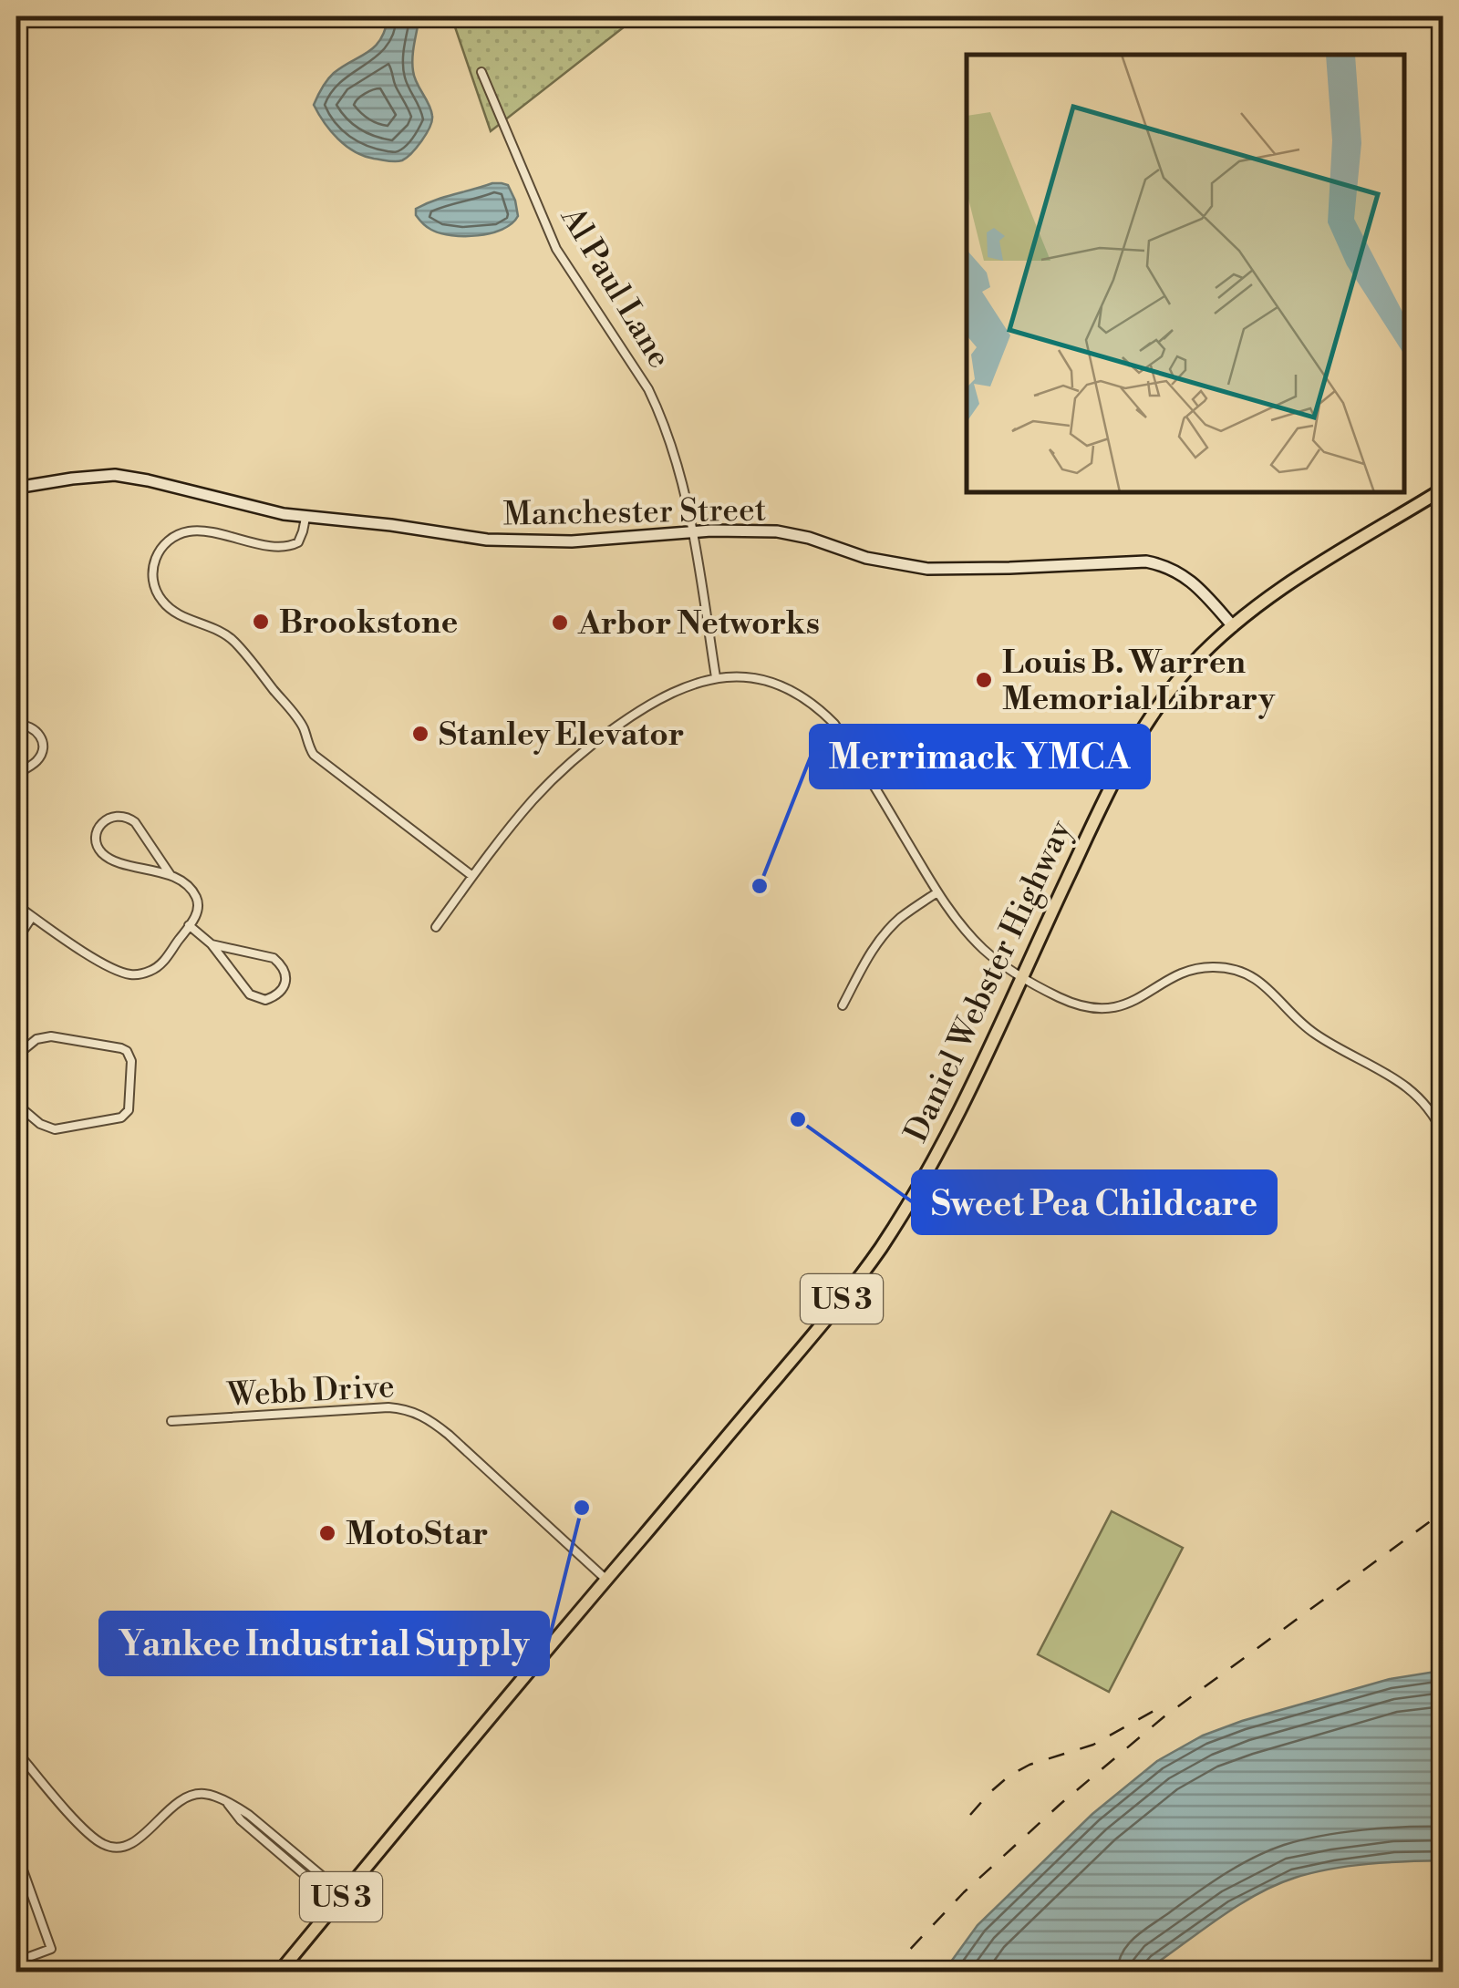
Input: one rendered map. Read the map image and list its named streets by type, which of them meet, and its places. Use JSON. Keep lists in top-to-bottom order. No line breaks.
{"streets":{"main road":["Daniel Webster Highway","US 3"],"street":["Al Paul Lane","Manchester Street","Webb Drive"]},"crossings":[["Al Paul Lane","Manchester Street"],["Manchester Street","Daniel Webster Highway"],["Daniel Webster Highway","Webb Drive"]],"places":["Brookstone","Arbor Networks","Louis B. Warren Memorial Library","Stanley Elevator","Merrimack YMCA","Sweet Pea Childcare","Yankee Industrial Supply","MotoStar"]}
